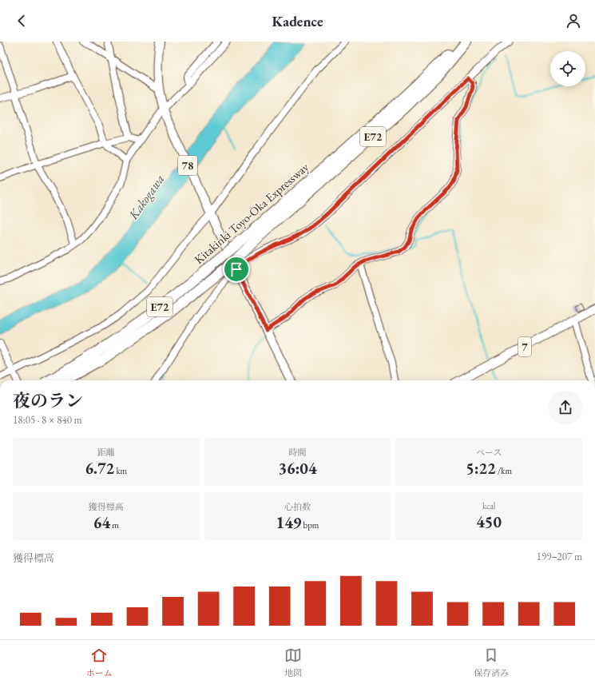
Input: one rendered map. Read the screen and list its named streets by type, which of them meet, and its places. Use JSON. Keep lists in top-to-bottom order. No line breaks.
{"streets":{"highway":["E72","Kitakinki Toyo-Oka Expressway"],"main road":["78","7"]},"water":["Kakogawa"],"page":{"header":"Kadence","heading":["夜のラン","18:05 · 8 × 840 m"],"stats":[["距離","6.72 km"],["時間","36:04"],["ペース","5:22 /km"],["獲得標高","64 m"],["心拍数","149 bpm"],["kcal","450"]],"chart":["獲得標高","199–207 m"],"tabs":["ホーム","地図","保存済み"]}}
